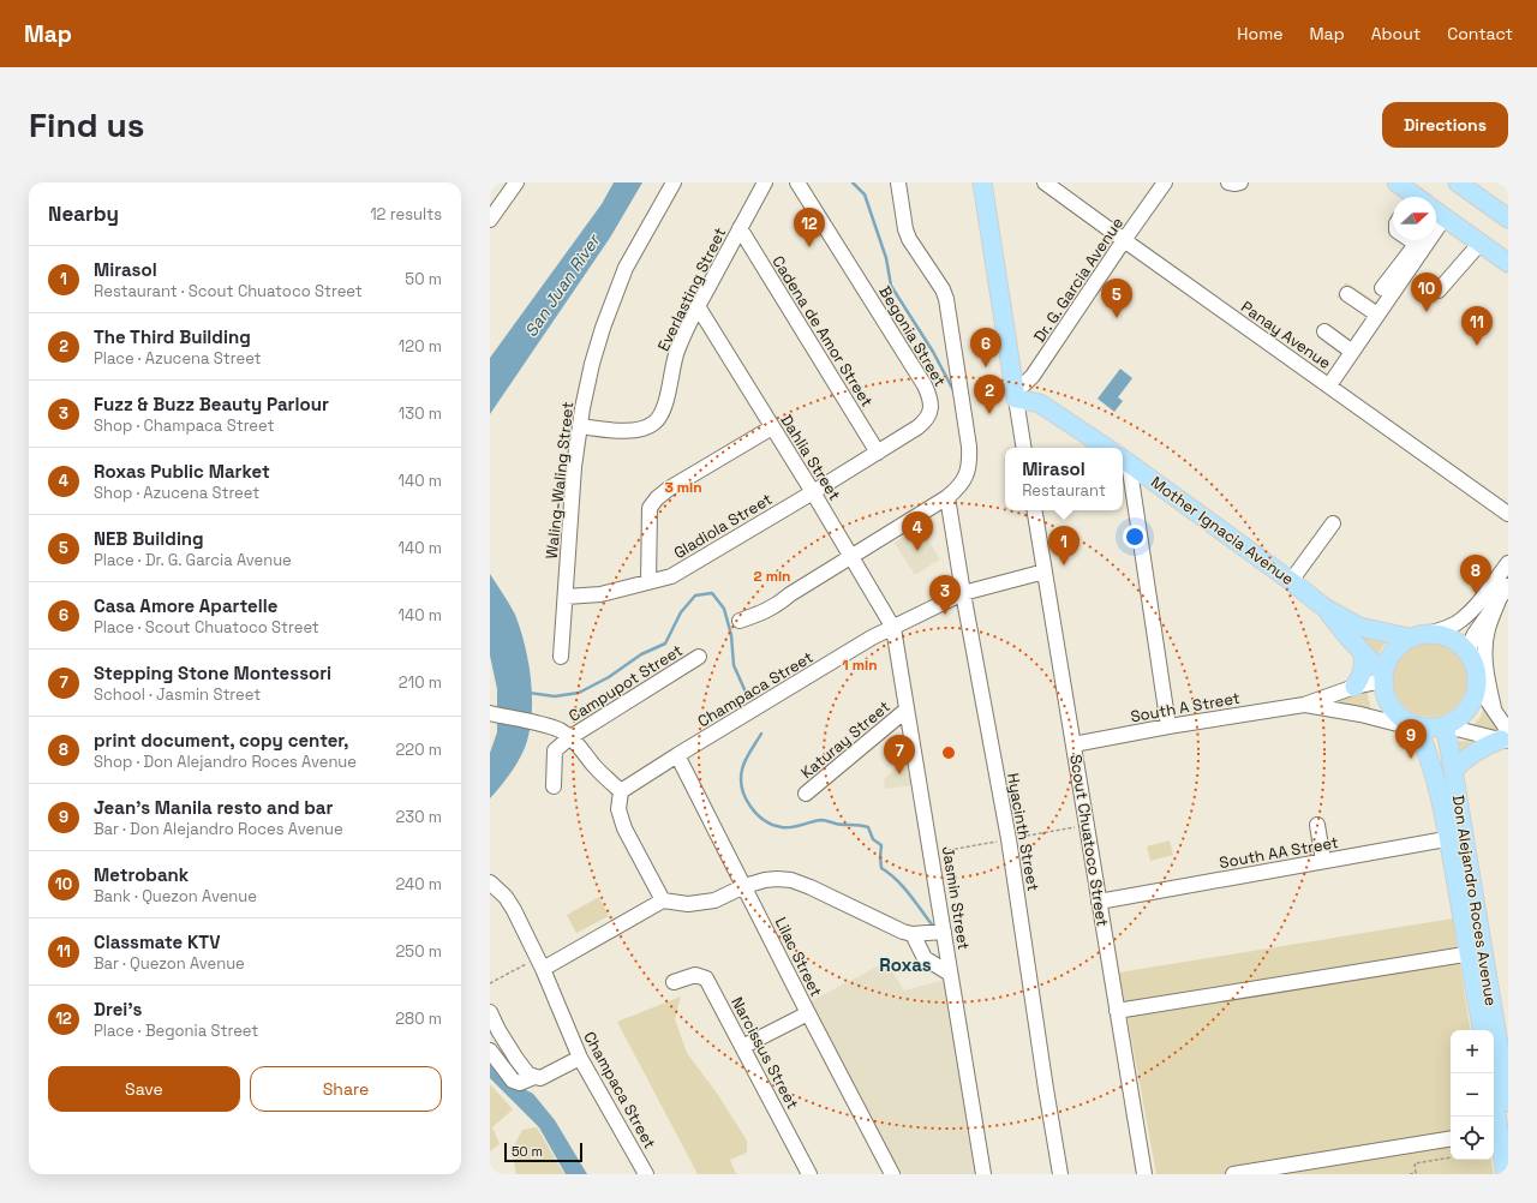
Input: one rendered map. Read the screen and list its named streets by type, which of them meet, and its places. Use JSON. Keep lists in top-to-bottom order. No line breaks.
{"streets":{"main road":["Mother Ignacia Avenue","Don Alejandro Roces Avenue"],"street":["Dr. G. Garcia Avenue","Everlasting Street","Cadena de Amor Street","Panay Avenue","Begonia Street","Dahlia Street","Waling-Waling Street","Gladiola Street","Campupot Street","Champaca Street","South A Street","Katuray Street","Hyacinth Street","Scout Chuatoco Street","South AA Street","Jasmin Street","Lilac Street","Narcissus Street"]},"crossings":[["Dr. G. Garcia Avenue","Panay Avenue"],["Everlasting Street","Cadena de Amor Street"],["Everlasting Street","Dahlia Street"],["Everlasting Street","Waling-Waling Street"],["Cadena de Amor Street","Begonia Street"],["Begonia Street","Dahlia Street"],["Begonia Street","Gladiola Street"],["Dahlia Street","Gladiola Street"],["Dahlia Street","Champaca Street"],["Dahlia Street","Jasmin Street"],["Waling-Waling Street","Gladiola Street"],["Mother Ignacia Avenue","South A Street"],["Mother Ignacia Avenue","Don Alejandro Roces Avenue"],["Champaca Street","Hyacinth Street"],["Champaca Street","Scout Chuatoco Street"],["Champaca Street","Jasmin Street"],["Champaca Street","Lilac Street"],["South A Street","Scout Chuatoco Street"],["South A Street","Don Alejandro Roces Avenue"],["Katuray Street","Jasmin Street"],["Scout Chuatoco Street","South AA Street"],["South AA Street","Don Alejandro Roces Avenue"]],"districts":["Roxas"],"water":["San Juan River"],"scale_bar":"50 m","north":"right","page":{"header":"Map","nav":["Home","Map","About","Contact"],"buttons":["Directions",["Save","Share"]],"title":"Find us","heading":["Nearby","12 results"],"pins":["12","10","5","11","6","2","4","1","8","3","9","7"],"list":[{"mark":"1","name":"Mirasol","note":"Restaurant · Scout Chuatoco Street","value":"50 m"},{"mark":"2","name":"The Third Building","note":"Place · Azucena Street","value":"120 m"},{"mark":"3","name":"Fuzz & Buzz Beauty Parlour","note":"Shop · Champaca Street","value":"130 m"},{"mark":"4","name":"Roxas Public Market","note":"Shop · Azucena Street","value":"140 m"},{"mark":"5","name":"NEB Building","note":"Place · Dr. G. Garcia Avenue","value":"140 m"},{"mark":"6","name":"Casa Amore Apartelle","note":"Place · Scout Chuatoco Street","value":"140 m"},{"mark":"7","name":"Stepping Stone Montessori","note":"School · Jasmin Street","value":"210 m"},{"mark":"8","name":"print document, copy center,","note":"Shop · Don Alejandro Roces Avenue","value":"220 m"},{"mark":"9","name":"Jean's Manila resto and bar","note":"Bar · Don Alejandro Roces Avenue","value":"230 m"},{"mark":"10","name":"Metrobank","note":"Bank · Quezon Avenue","value":"240 m"},{"mark":"11","name":"Classmate KTV","note":"Bar · Quezon Avenue","value":"250 m"},{"mark":"12","name":"Drei's","note":"Place · Begonia Street","value":"280 m"}],"popup":["Mirasol","Restaurant"],"map_buttons":["+","−"],"scale":"50 m"},"rings":["3 min","2 min","1 min"]}
